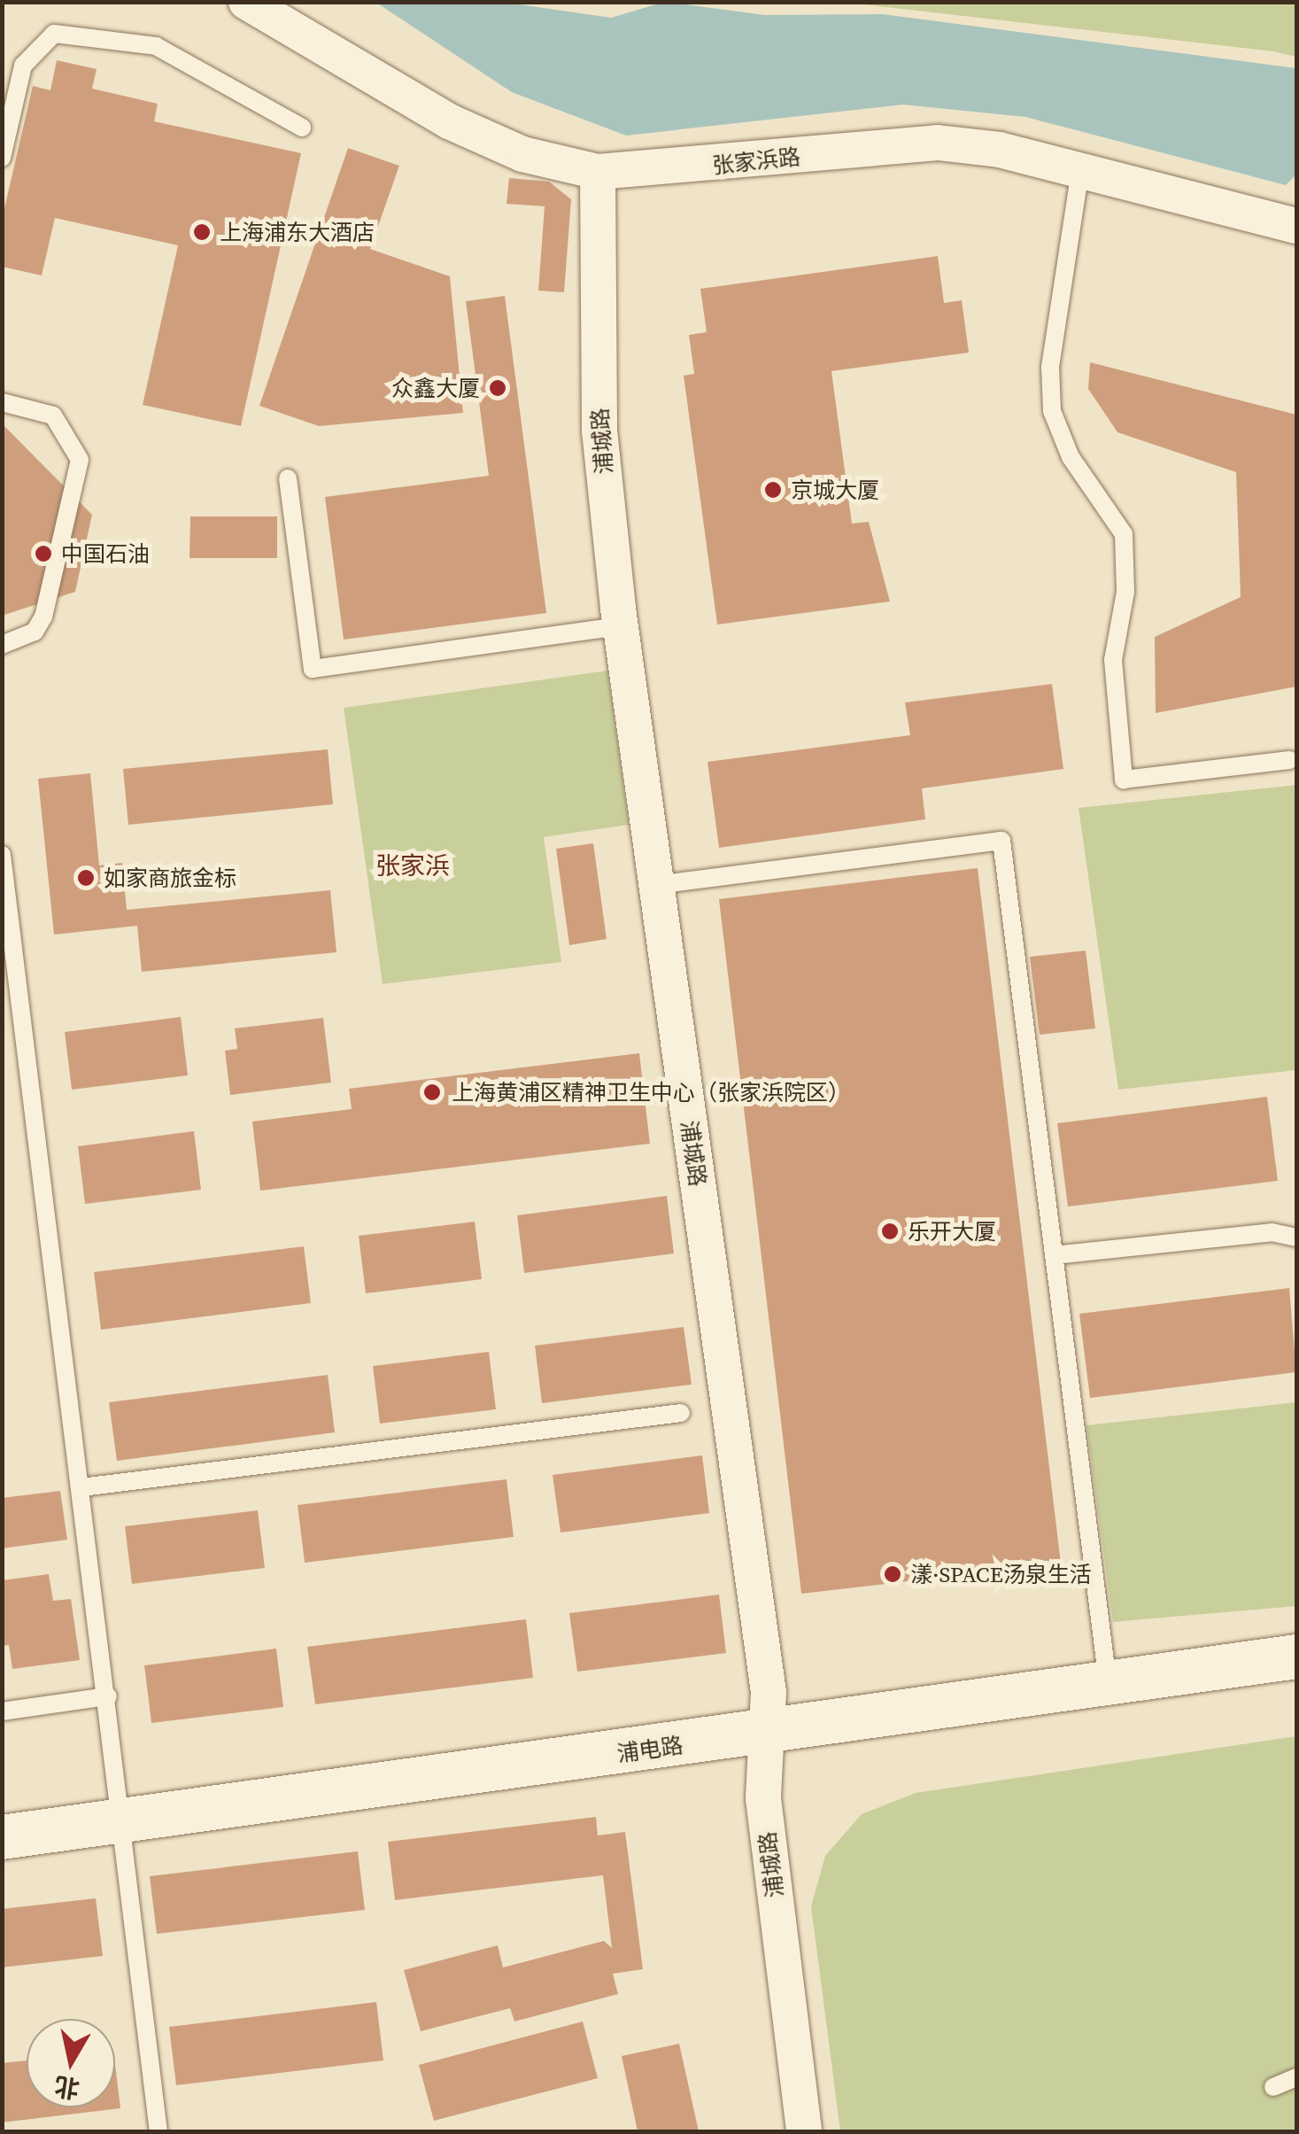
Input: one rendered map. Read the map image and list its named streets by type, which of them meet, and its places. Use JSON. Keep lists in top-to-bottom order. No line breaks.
{"streets":{"street":["张家浜路","浦城路","浦电路"]},"crossings":[["张家浜路","浦城路"],["浦城路","浦电路"]],"districts":["张家浜"],"places":["上海浦东大酒店","众鑫大厦","京城大厦","中国石油","如家商旅金标","上海黄浦区精神卫生中心（张家浜院区）","乐开大厦","漾·SPACE汤泉生活"],"north":"bottom"}
